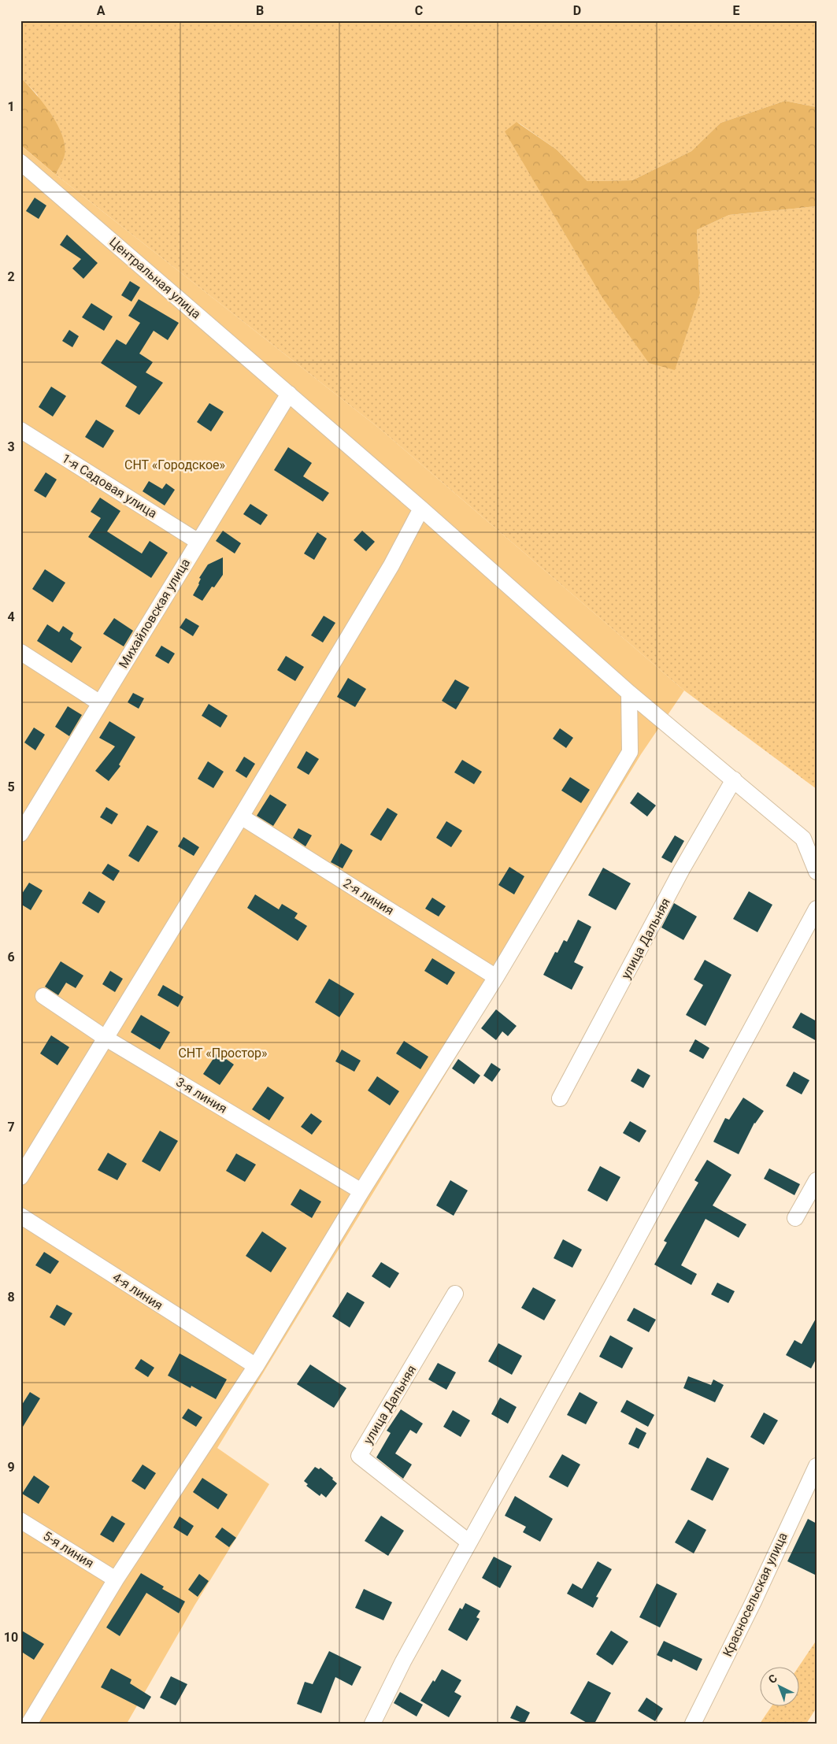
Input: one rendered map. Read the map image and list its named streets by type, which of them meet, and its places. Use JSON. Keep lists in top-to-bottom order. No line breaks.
{"streets":{"street":["Центральная улица","1-я Садовая улица","Михайловская улица","2-я линия","улица Дальняя","3-я линия","4-я линия","5-я линия","Красносельская улица"]},"crossings":[["Центральная улица","Михайловская улица"],["Центральная улица","улица Дальняя"],["1-я Садовая улица","Михайловская улица"]],"parks":["СНТ «Городское»","СНТ «Простор»"],"north":"top left","grid":{"columns":["A","B","C","D","E"],"rows":["1","2","3","4","5","6","7","8","9","10"]}}
